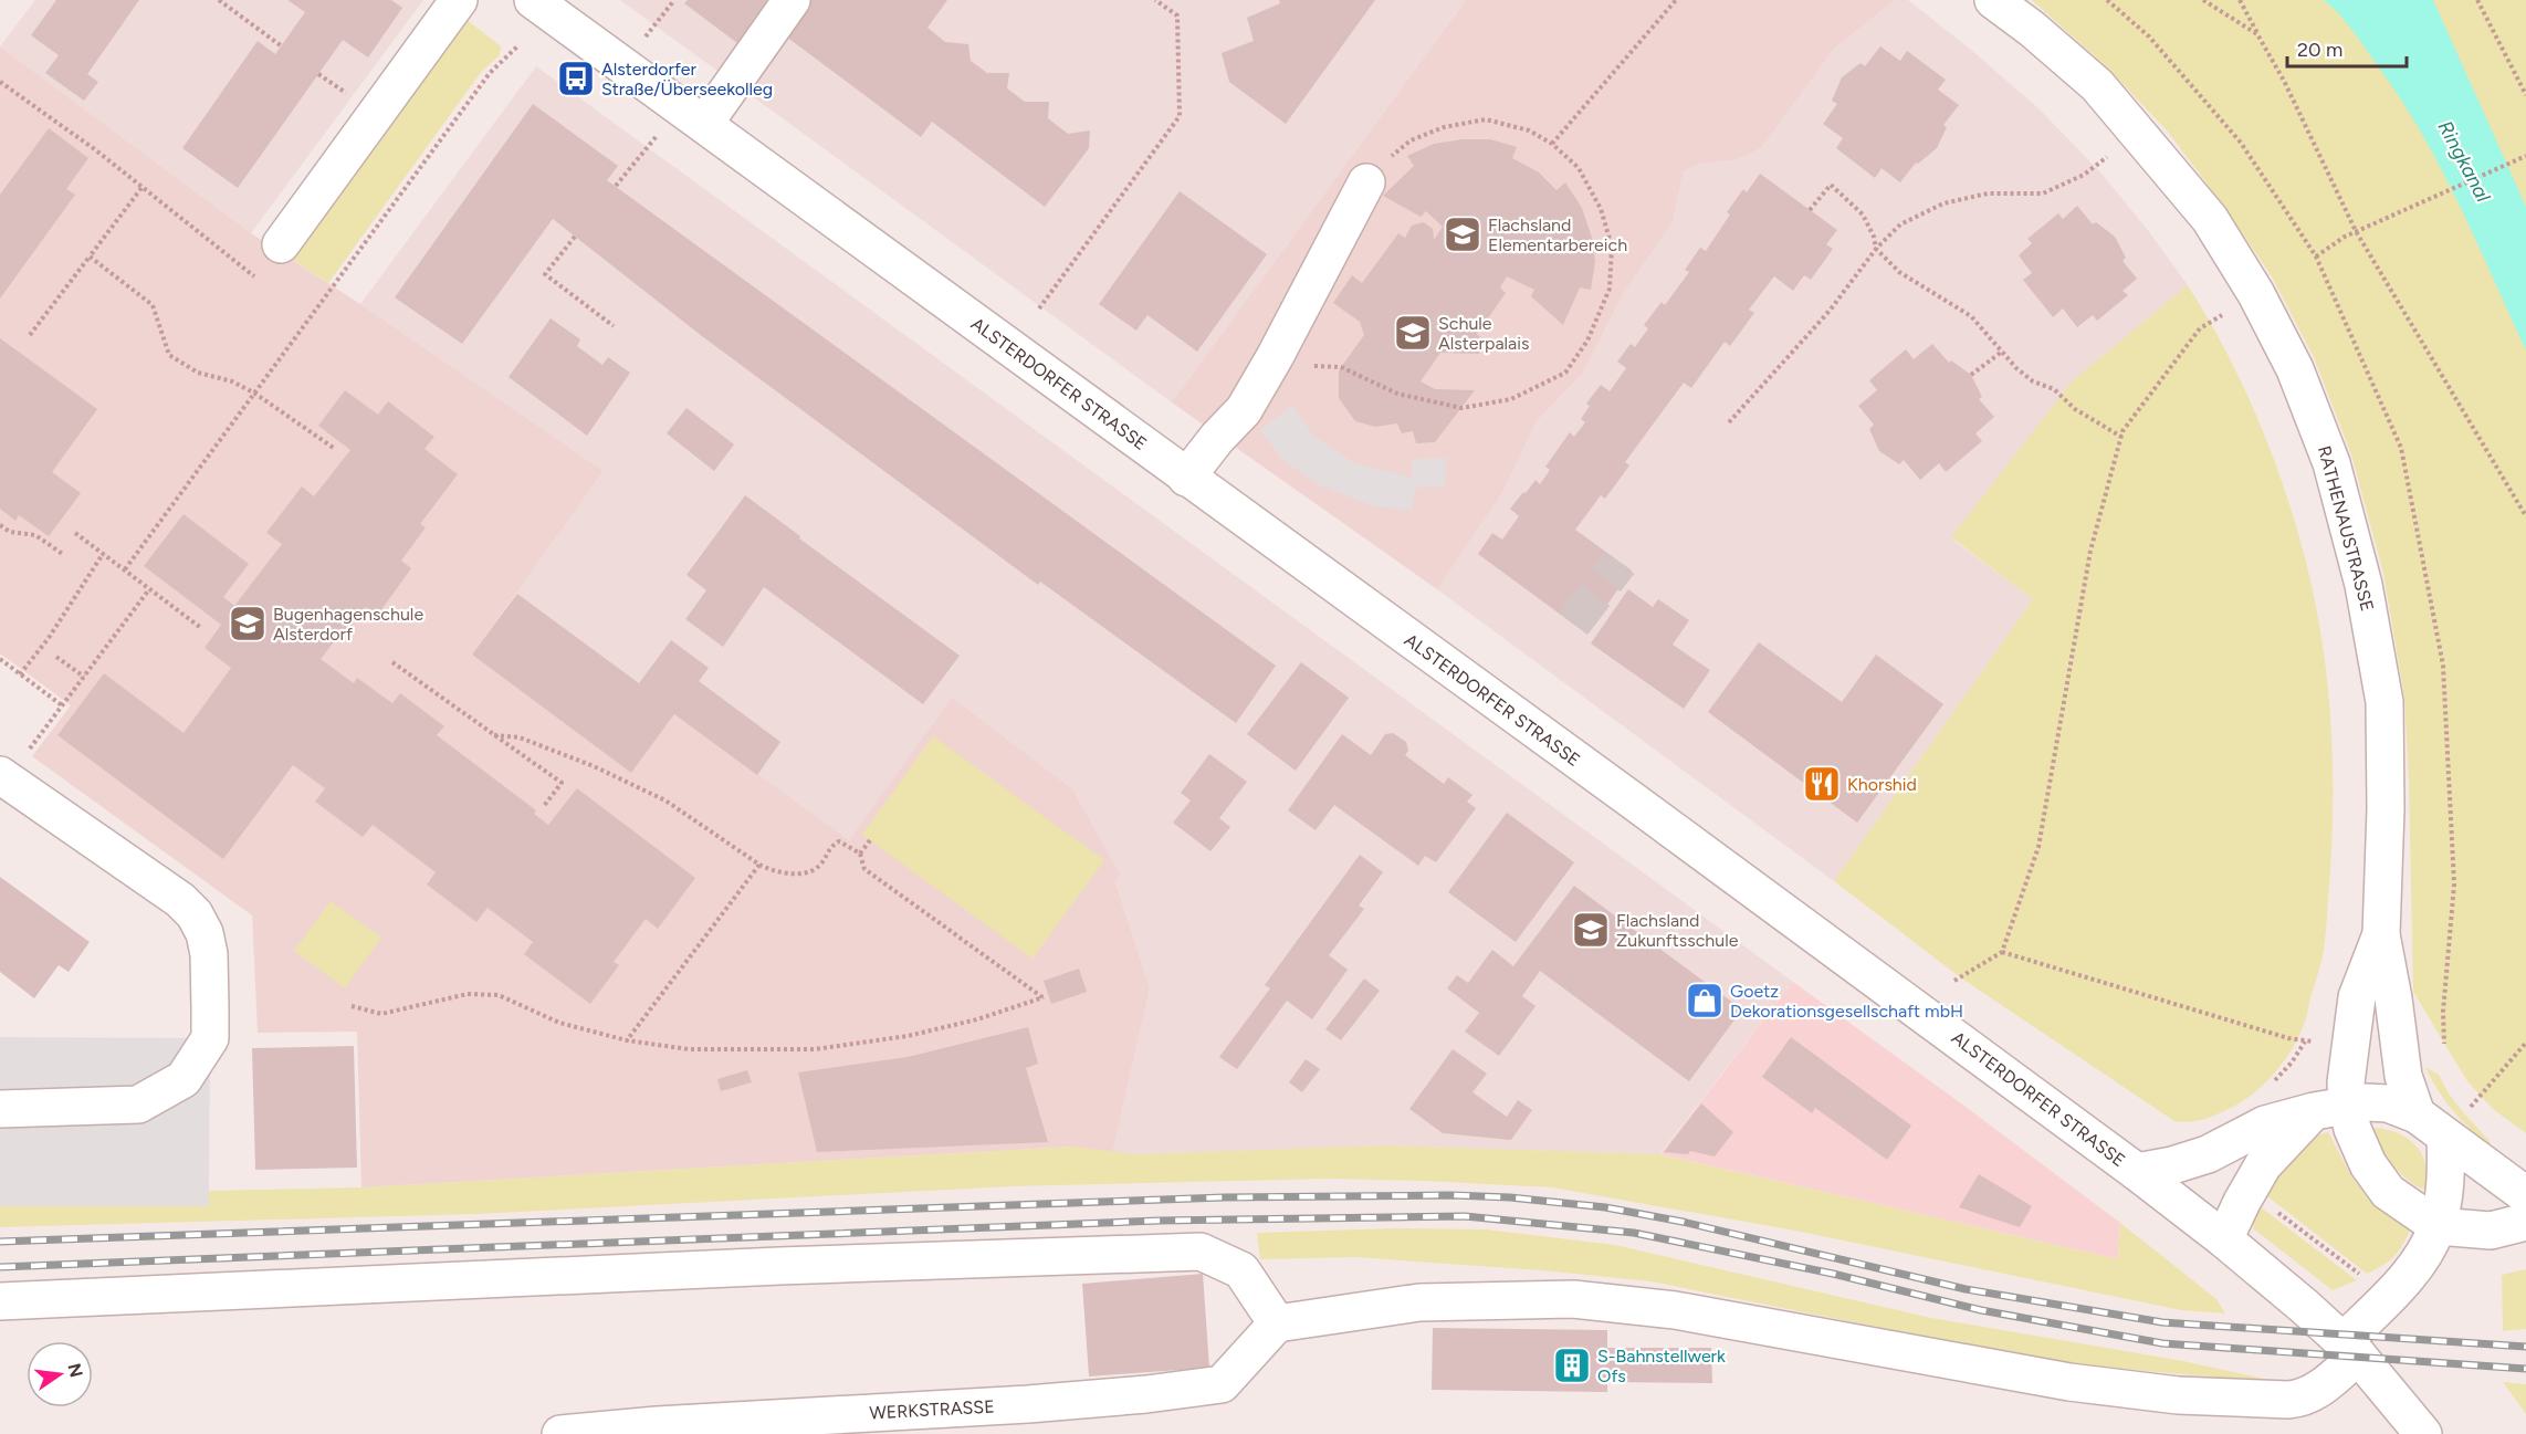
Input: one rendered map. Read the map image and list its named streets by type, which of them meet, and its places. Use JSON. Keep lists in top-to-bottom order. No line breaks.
{"streets":{"street":["ALSTERDORFER STRASSE","RATHENAUSTRASSE","WERKSTRASSE"]},"water":["Ringkanal"],"places":{"bus stop":["Alsterdorfer Straße/Überseekolleg"],"school or university":["Flachsland Elementarbereich","Schule Alsterpalais","Bugenhagenschule Alsterdorf","Flachsland Zukunftsschule"],"restaurant":["Khorshid"],"shop":["Goetz Dekorationsgesellschaft mbH"],"building":["S-Bahnstellwerk Ofs"]},"scale_bar":"20 m","north":"right"}
